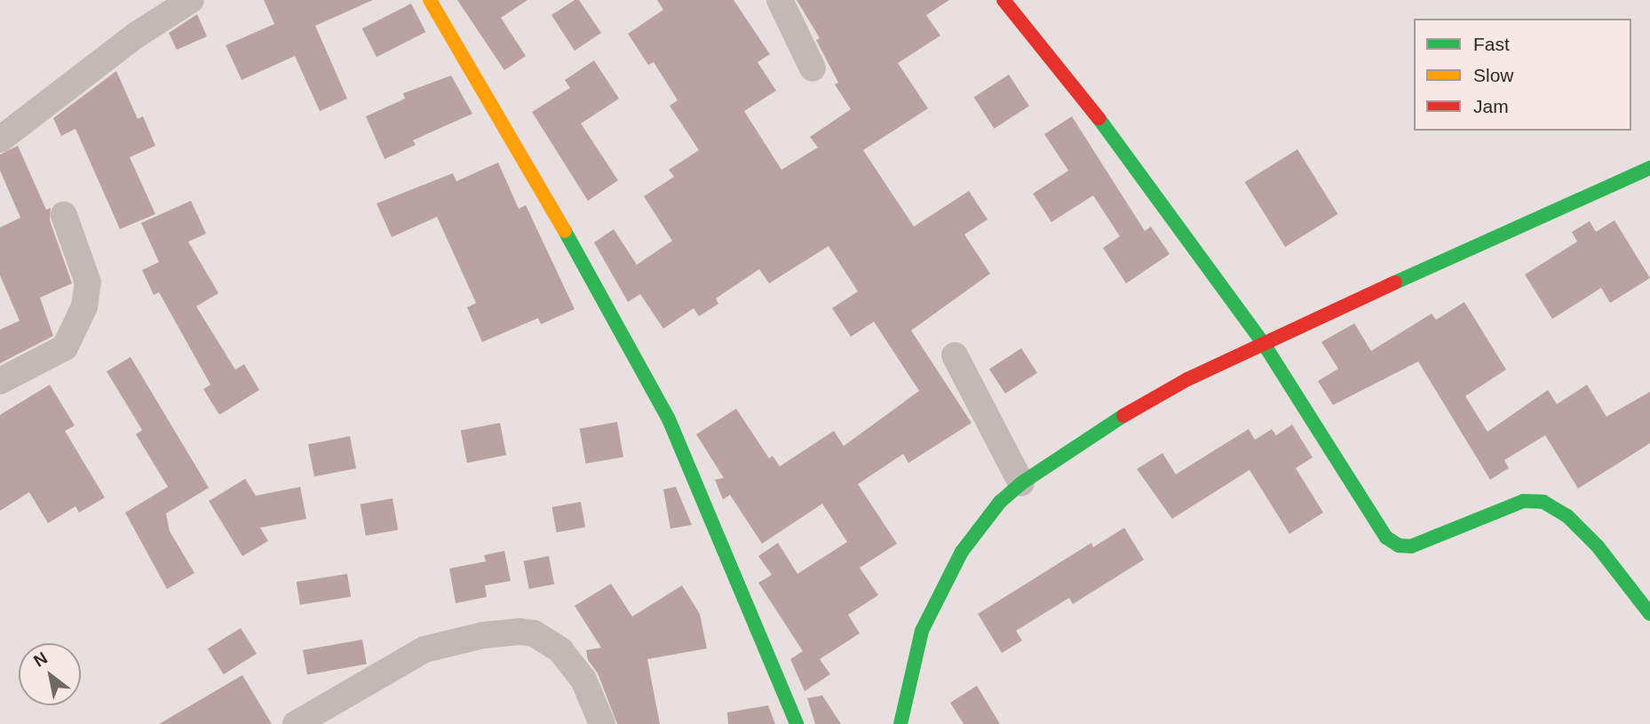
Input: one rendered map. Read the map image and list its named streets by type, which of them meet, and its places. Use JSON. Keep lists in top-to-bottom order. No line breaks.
{"legend":["Fast","Slow","Jam"],"north":"top left"}
